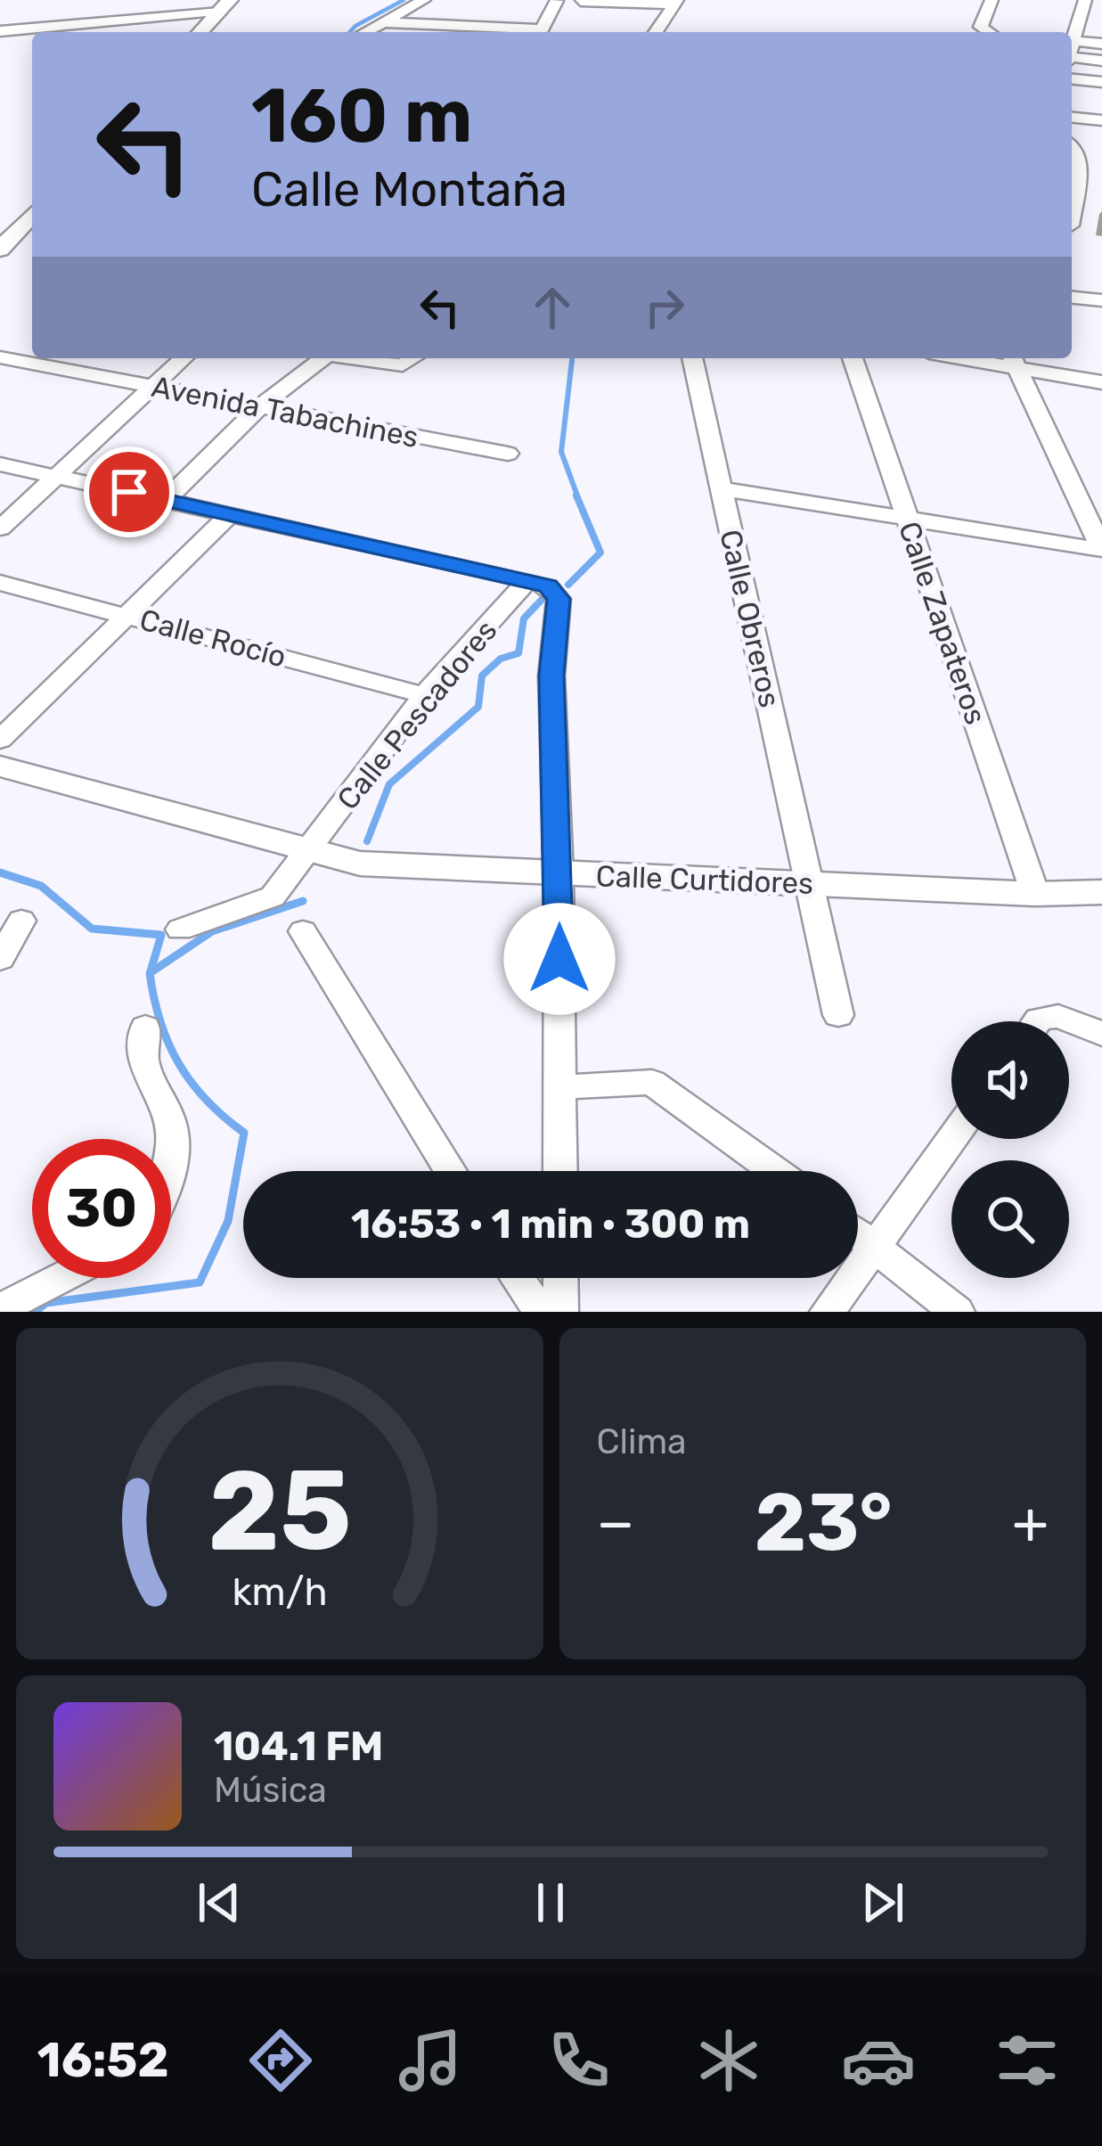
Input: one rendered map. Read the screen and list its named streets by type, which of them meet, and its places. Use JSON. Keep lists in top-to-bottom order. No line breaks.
{"streets":{"street":["Avenida Tabachines","Calle Obreros","Calle Zapateros","Calle Rocío","Calle Pescadores","Calle Curtidores"]},"crossings":[["Calle Obreros","Calle Curtidores"],["Calle Zapateros","Calle Curtidores"],["Calle Rocío","Calle Pescadores"],["Calle Pescadores","Calle Curtidores"]],"page":{"turn":["160 m","Calle Montaña"],"limit":"30","trip":"16:53 · 1 min · 300 m","tile":"Clima","heat":["−","23°","+"],"song":["104.1 FM","Música"],"tabs":"16:52","gauge":["25","km/h"]}}
